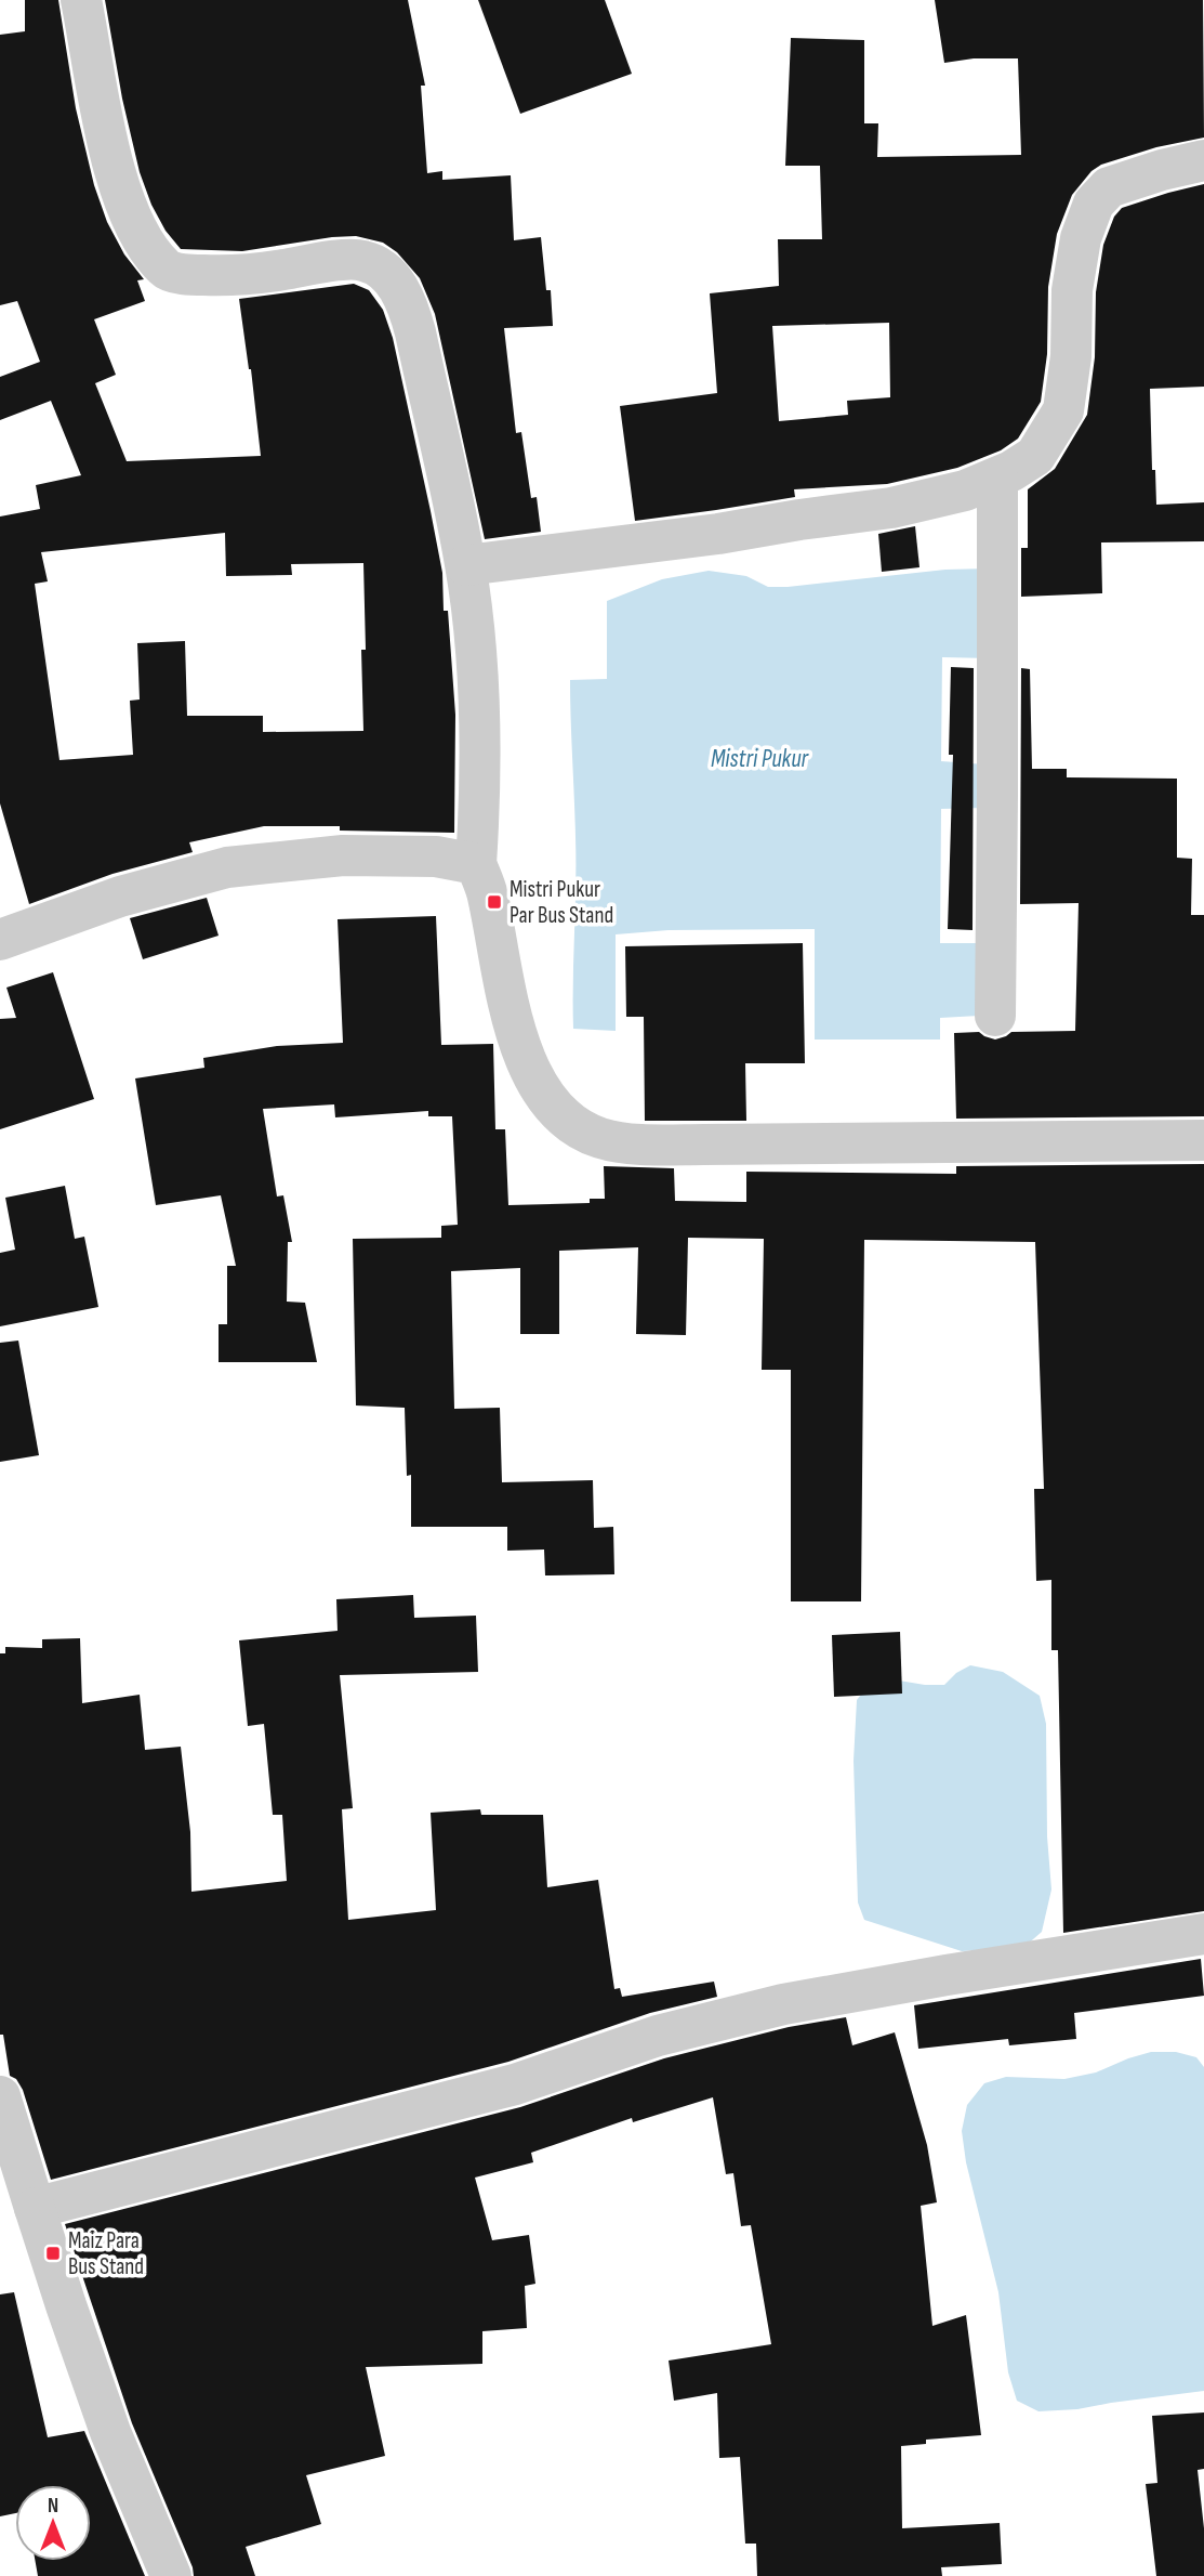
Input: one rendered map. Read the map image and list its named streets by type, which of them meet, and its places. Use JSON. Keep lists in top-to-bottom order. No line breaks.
{"water":["Mistri Pukur"],"places":{"transit":["Mistri Pukur Par Bus Stand","Maiz Para Bus Stand"]},"north":"top"}
